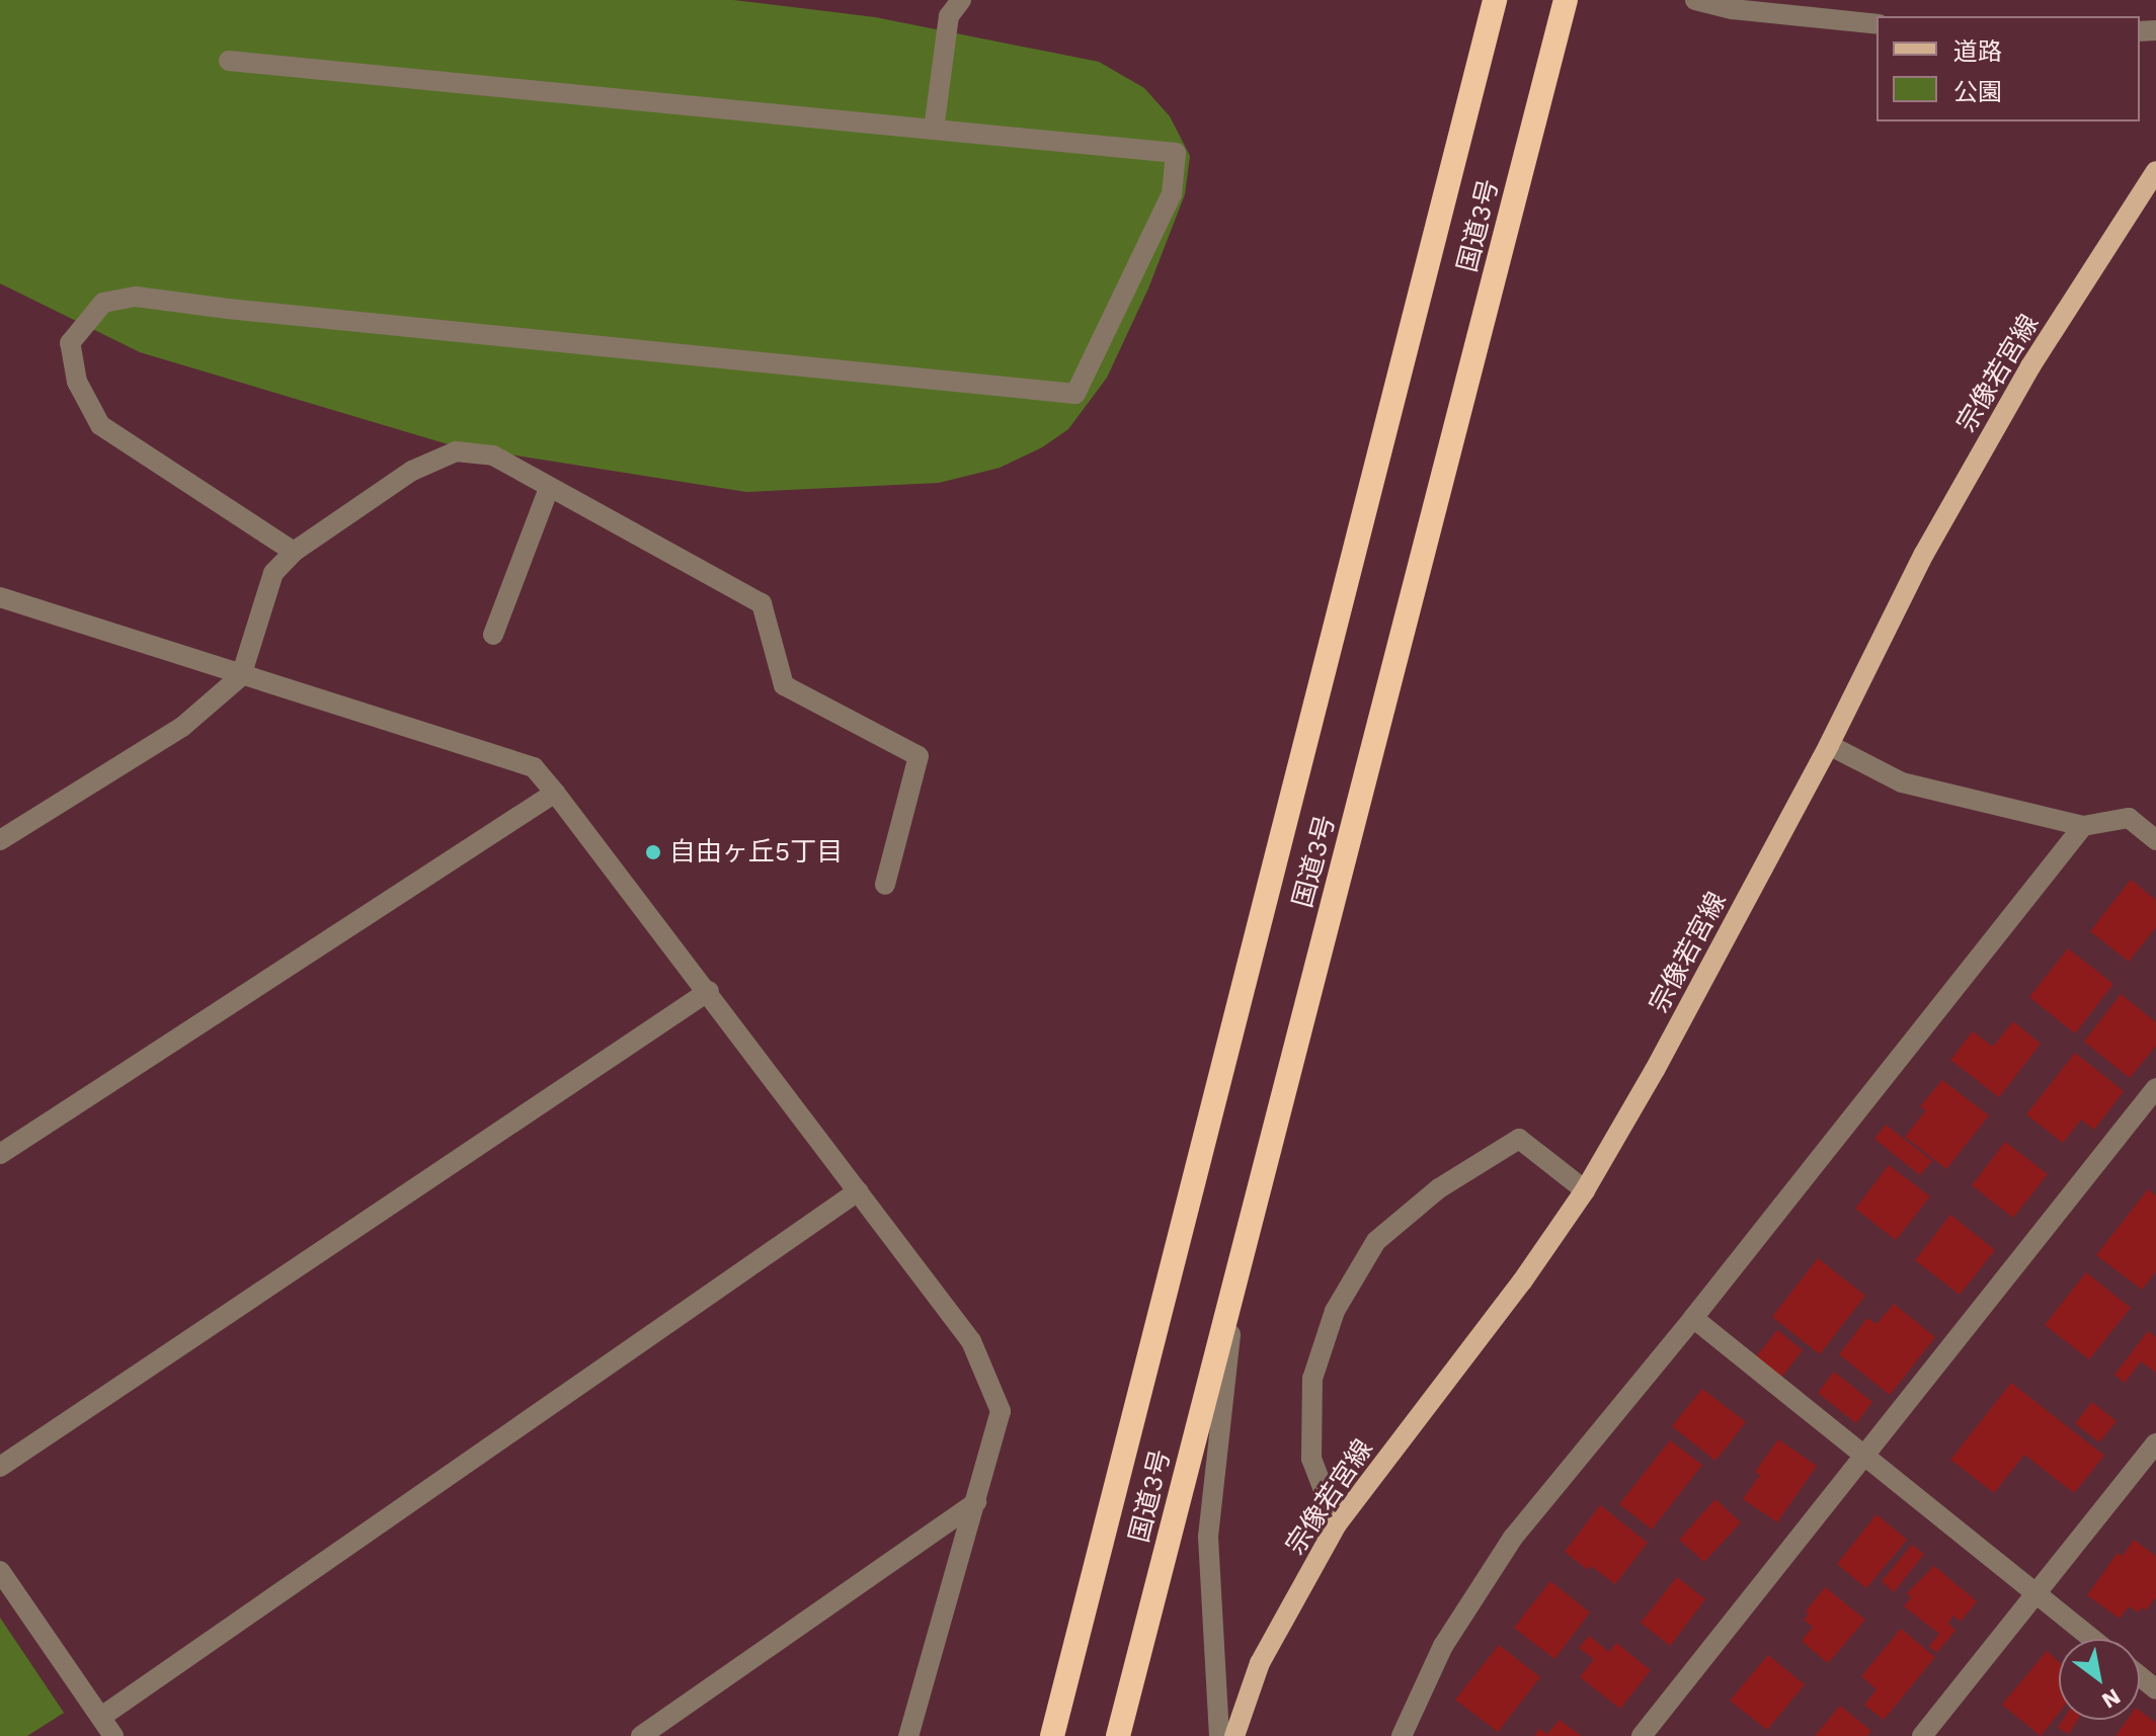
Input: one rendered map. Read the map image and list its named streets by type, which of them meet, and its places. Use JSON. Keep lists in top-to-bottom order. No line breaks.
{"streets":{"highway":["国道3号"],"main road":["宗像若宮線"]},"places":["自由ヶ丘5丁目"],"legend":["道路","公園"],"north":"bottom right"}
